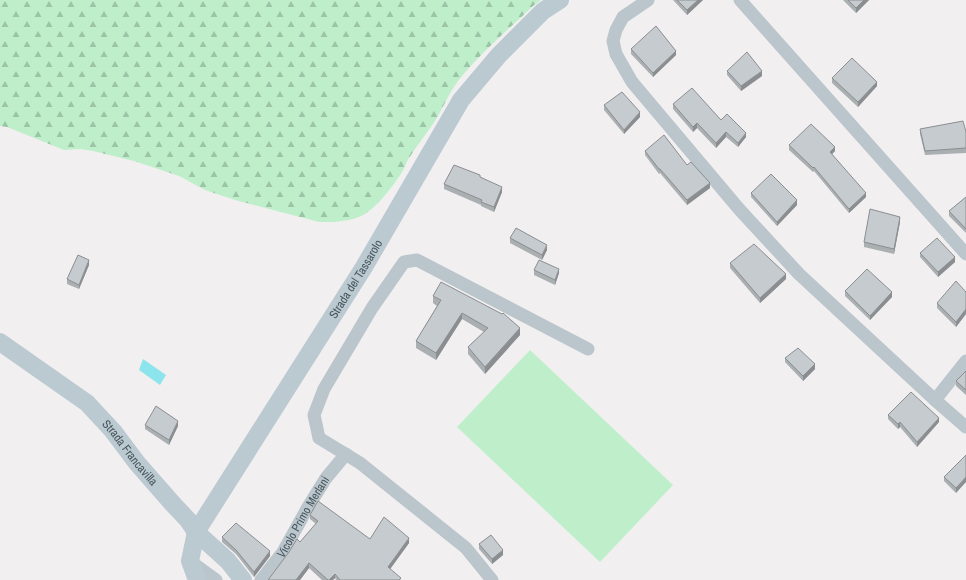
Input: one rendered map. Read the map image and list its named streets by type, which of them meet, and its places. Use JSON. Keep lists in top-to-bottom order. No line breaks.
{"streets":{"main road":["Strada del Tassarolo","Strada Francavilla"],"street":["Vicolo Primo Merlani"]},"crossings":[["Strada del Tassarolo","Strada Francavilla"]]}
